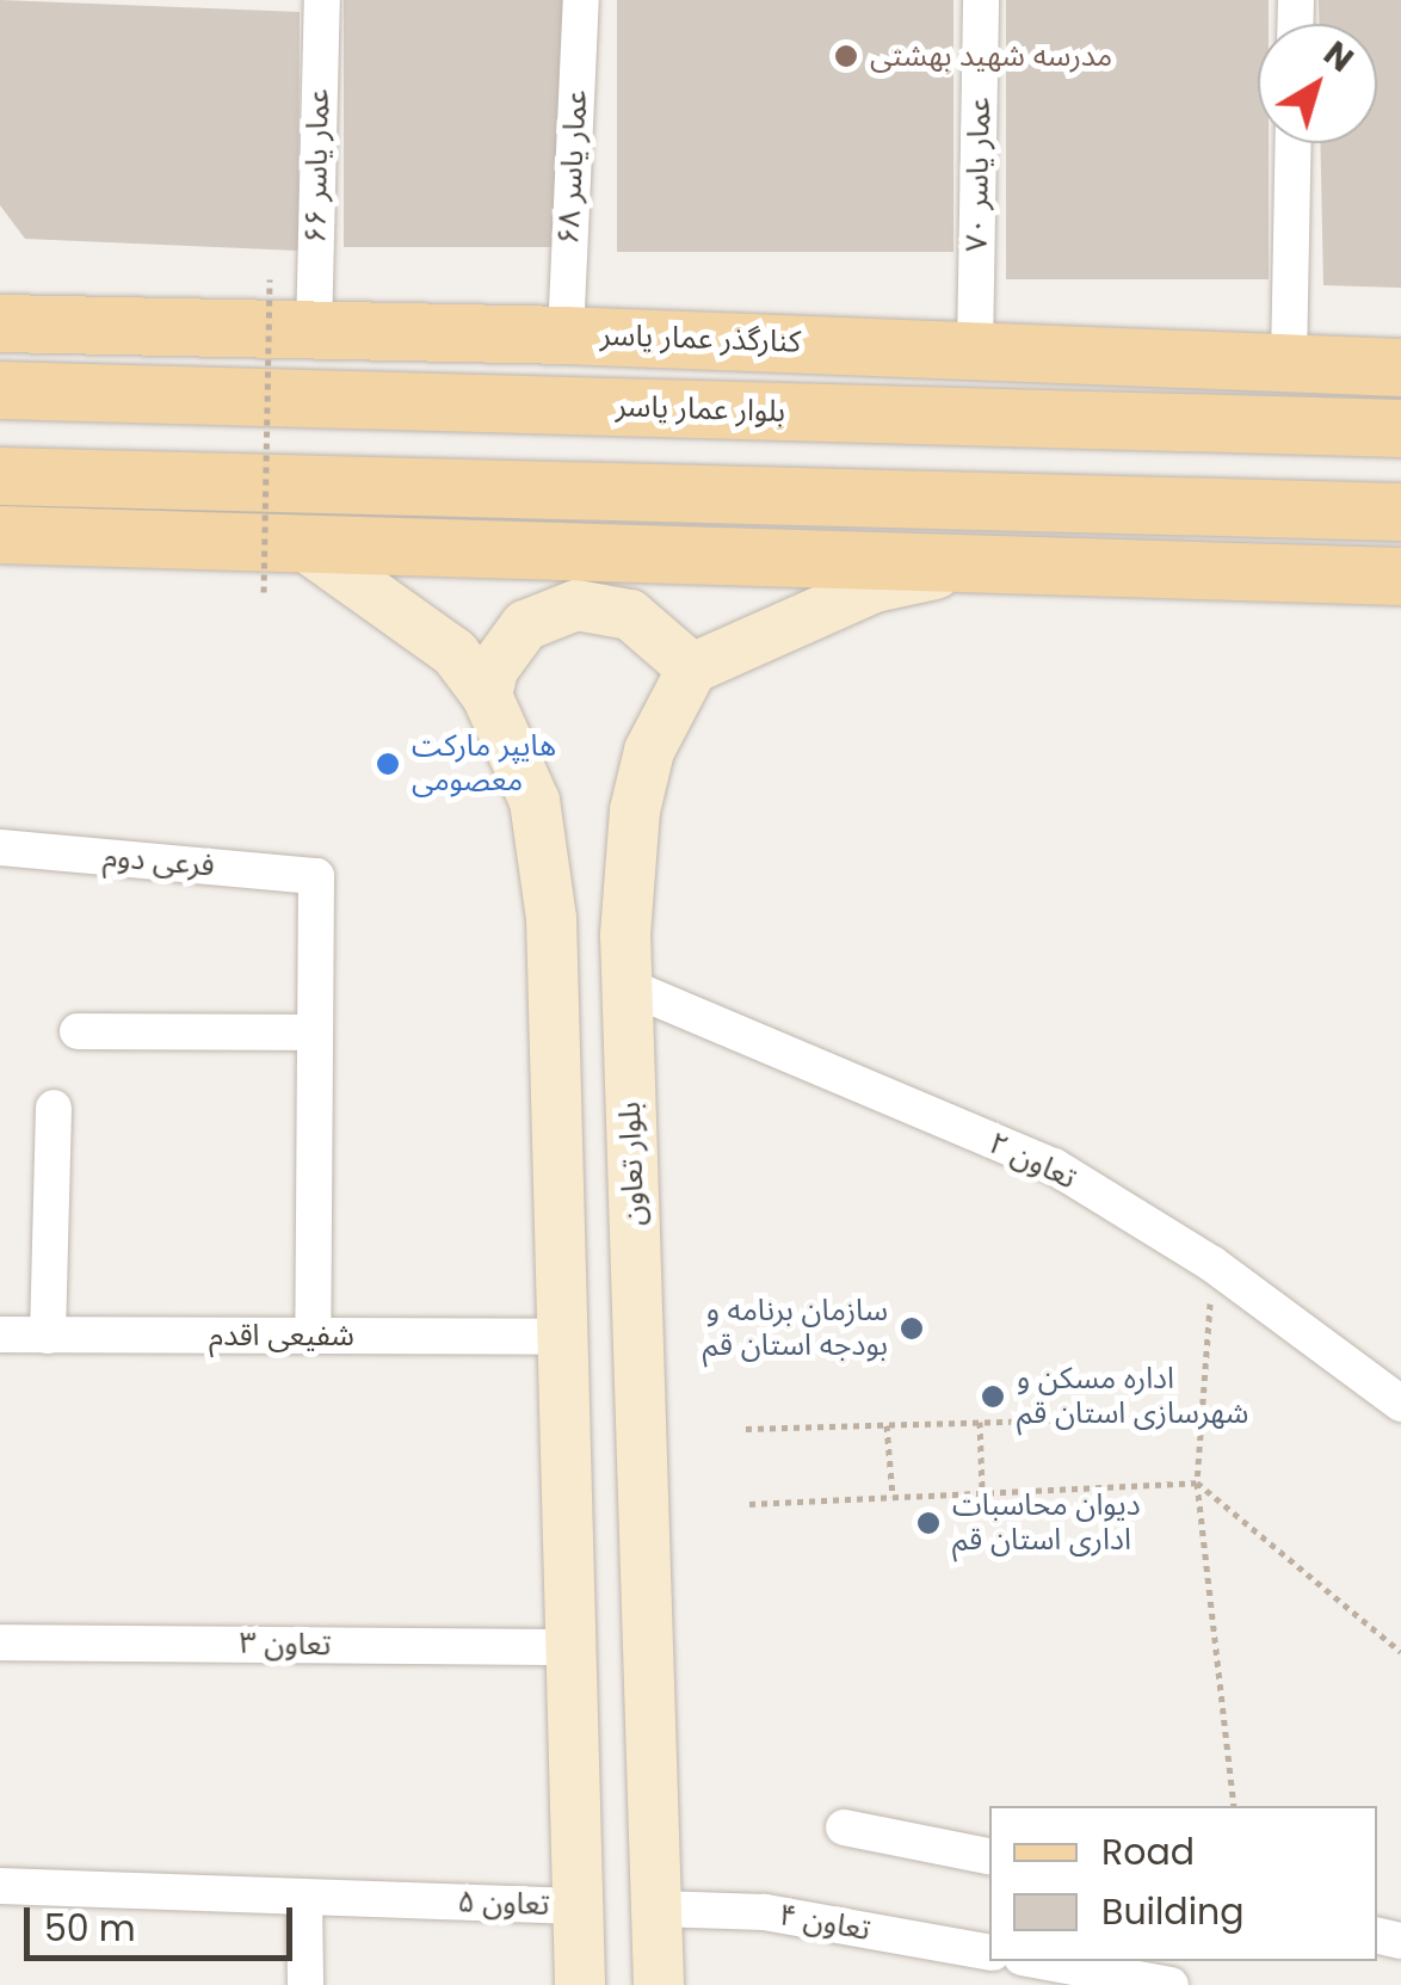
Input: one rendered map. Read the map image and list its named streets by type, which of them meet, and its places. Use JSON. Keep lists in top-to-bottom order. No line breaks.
{"streets":{"main road":["کنارگذر عمار یاسر","بلوار عمار یاسر","بلوار تعاون"],"street":["عمار یاسر ۶۶","عمار یاسر ۶۸","عمار یاسر ۷۰","فرعی دوم","تعاون ۲","شفیعی اقدم","تعاون ۳","تعاون ۵","تعاون ۴"]},"crossings":[["عمار یاسر ۶۶","کنارگذر عمار یاسر"],["عمار یاسر ۶۸","کنارگذر عمار یاسر"],["عمار یاسر ۷۰","کنارگذر عمار یاسر"],["تعاون ۲","بلوار تعاون"],["بلوار تعاون","تعاون ۴"]],"places":["مدرسه شهید بهشتی","هایپر مارکت معصومی","سازمان برنامه و بودجه استان قم","اداره مسکن و شهرسازی استان قم","دیوان محاسبات اداری استان قم"],"legend":["Road","Building"],"scale_bar":"50 m","north":"top right"}
